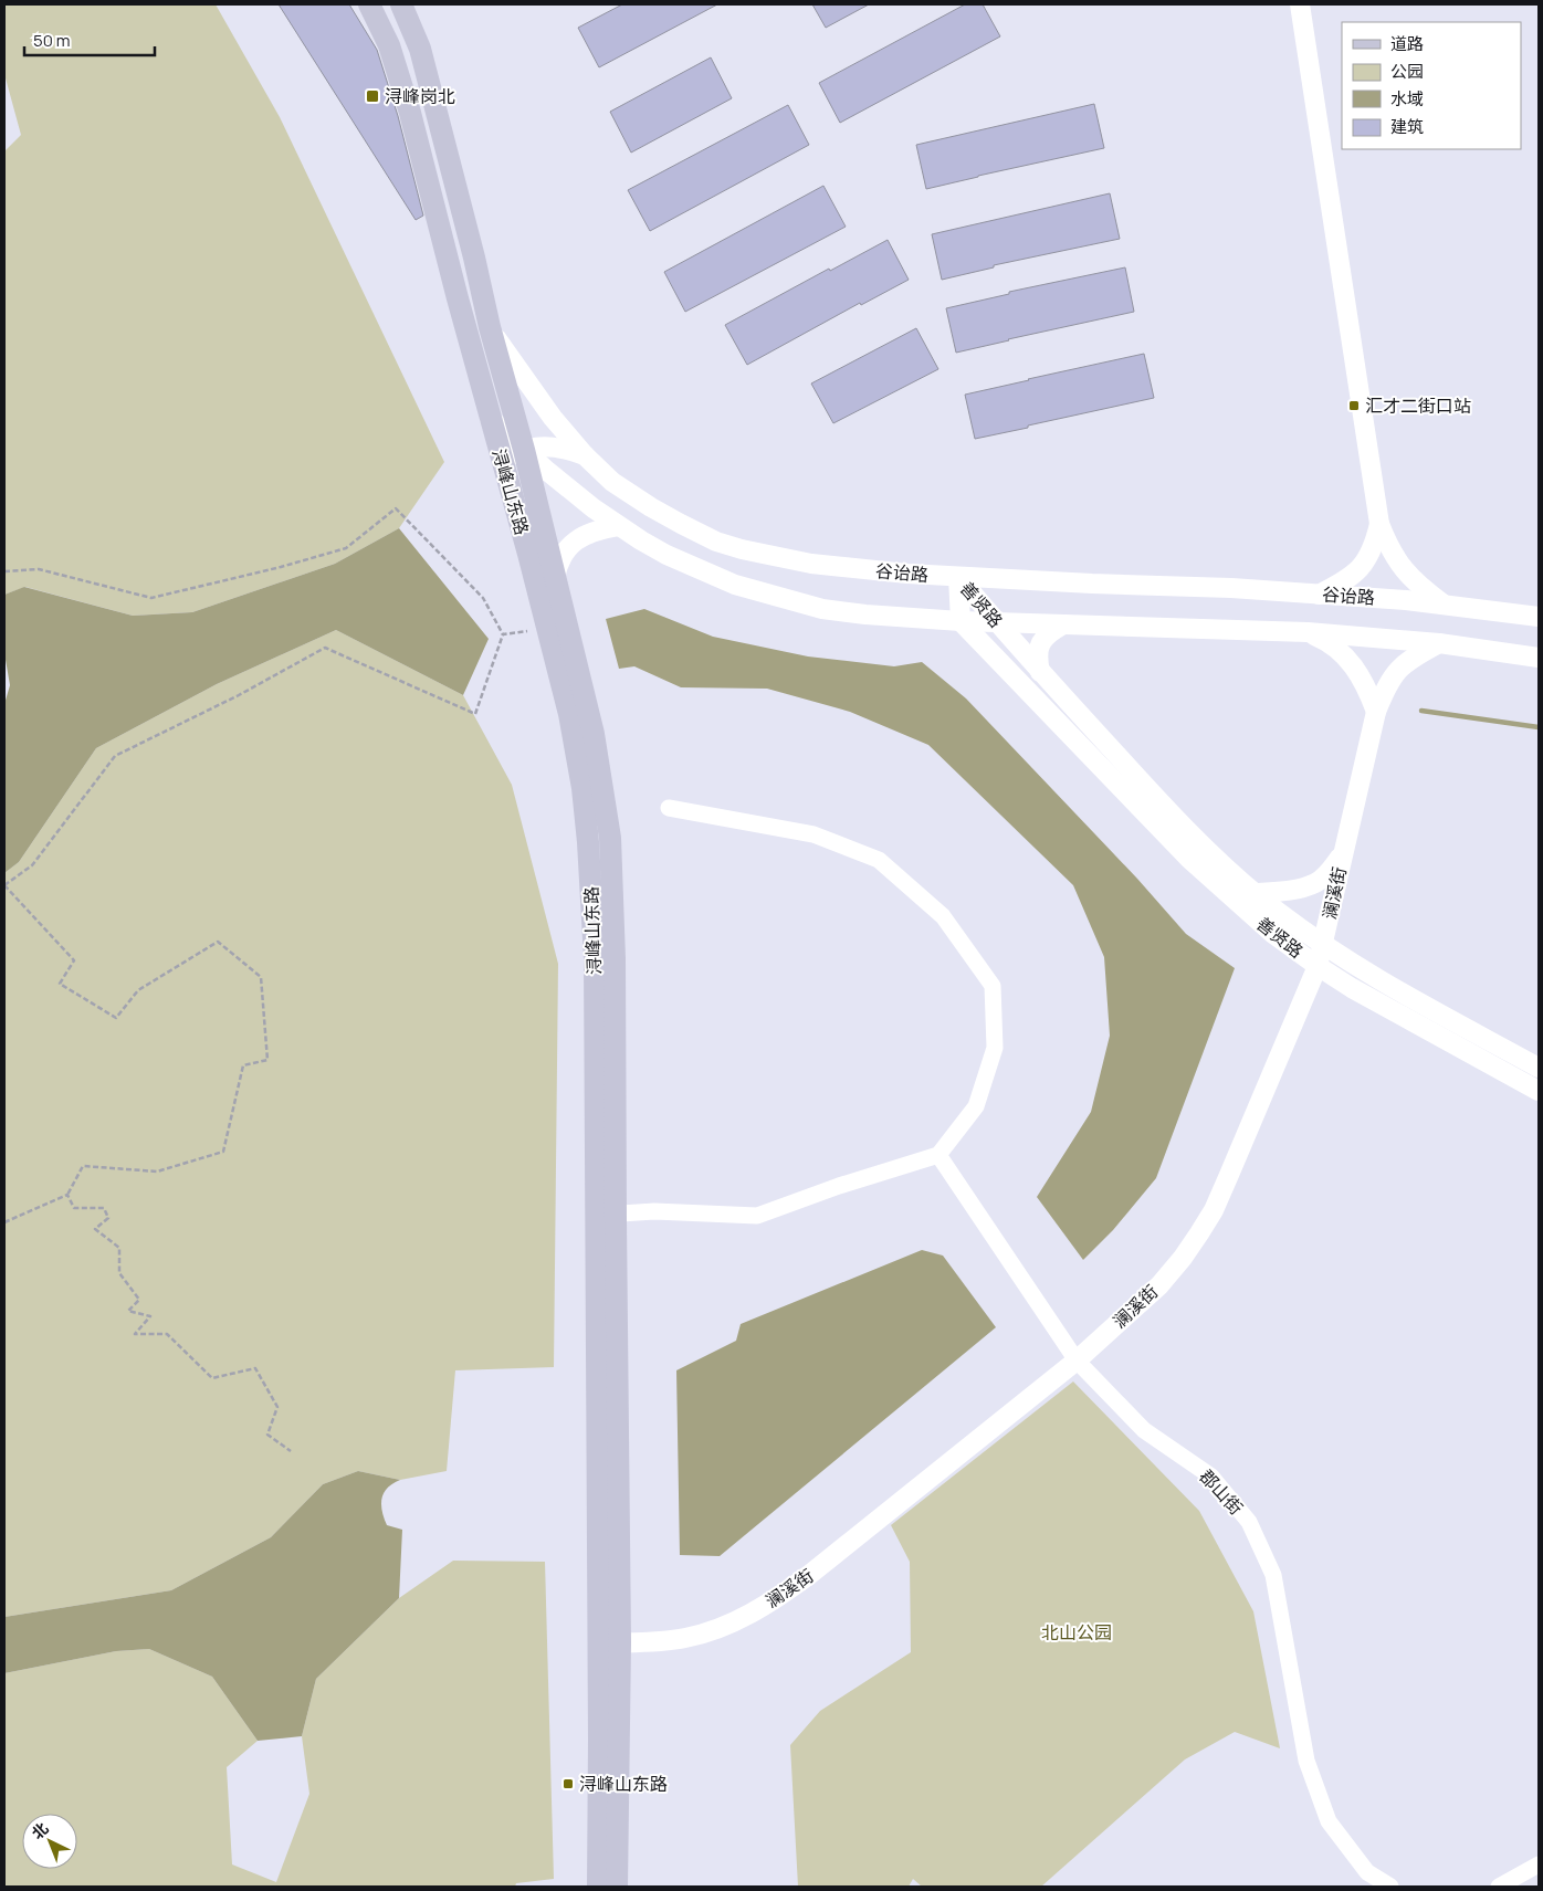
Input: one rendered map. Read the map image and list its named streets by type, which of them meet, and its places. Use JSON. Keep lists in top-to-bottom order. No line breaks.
{"streets":{"main road":["浔峰山东路"],"street":["谷诒路","善贤路","澜溪街","郡山街"]},"crossings":[["浔峰山东路","谷诒路"],["浔峰山东路","澜溪街"],["谷诒路","善贤路"],["善贤路","澜溪街"],["澜溪街","郡山街"]],"parks":["北山公园"],"places":{"transit":["浔峰岗北","汇才二街口站","浔峰山东路"]},"legend":["道路","公园","水域","建筑"],"scale_bar":"50 m","north":"top left"}
